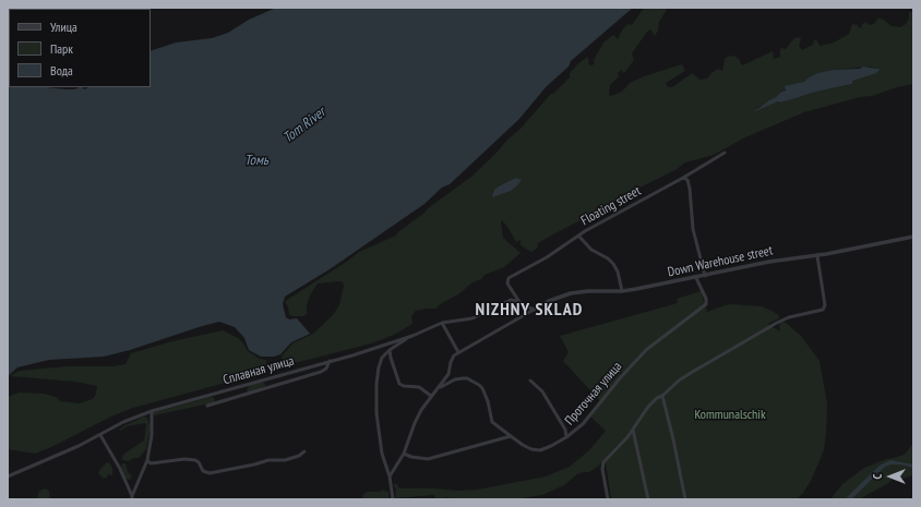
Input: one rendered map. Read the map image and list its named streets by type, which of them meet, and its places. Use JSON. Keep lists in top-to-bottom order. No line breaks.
{"streets":{"street":["Floating street","Down Warehouse street","Сплавная улица","Проточная улица"]},"crossings":[["Floating street","Сплавная улица"],["Down Warehouse street","Проточная улица"]],"districts":["NIZHNY SKLAD"],"water":["Tom River","Томь"],"parks":["Kommunalschik"],"legend":["Улица","Парк","Вода"],"north":"left"}
